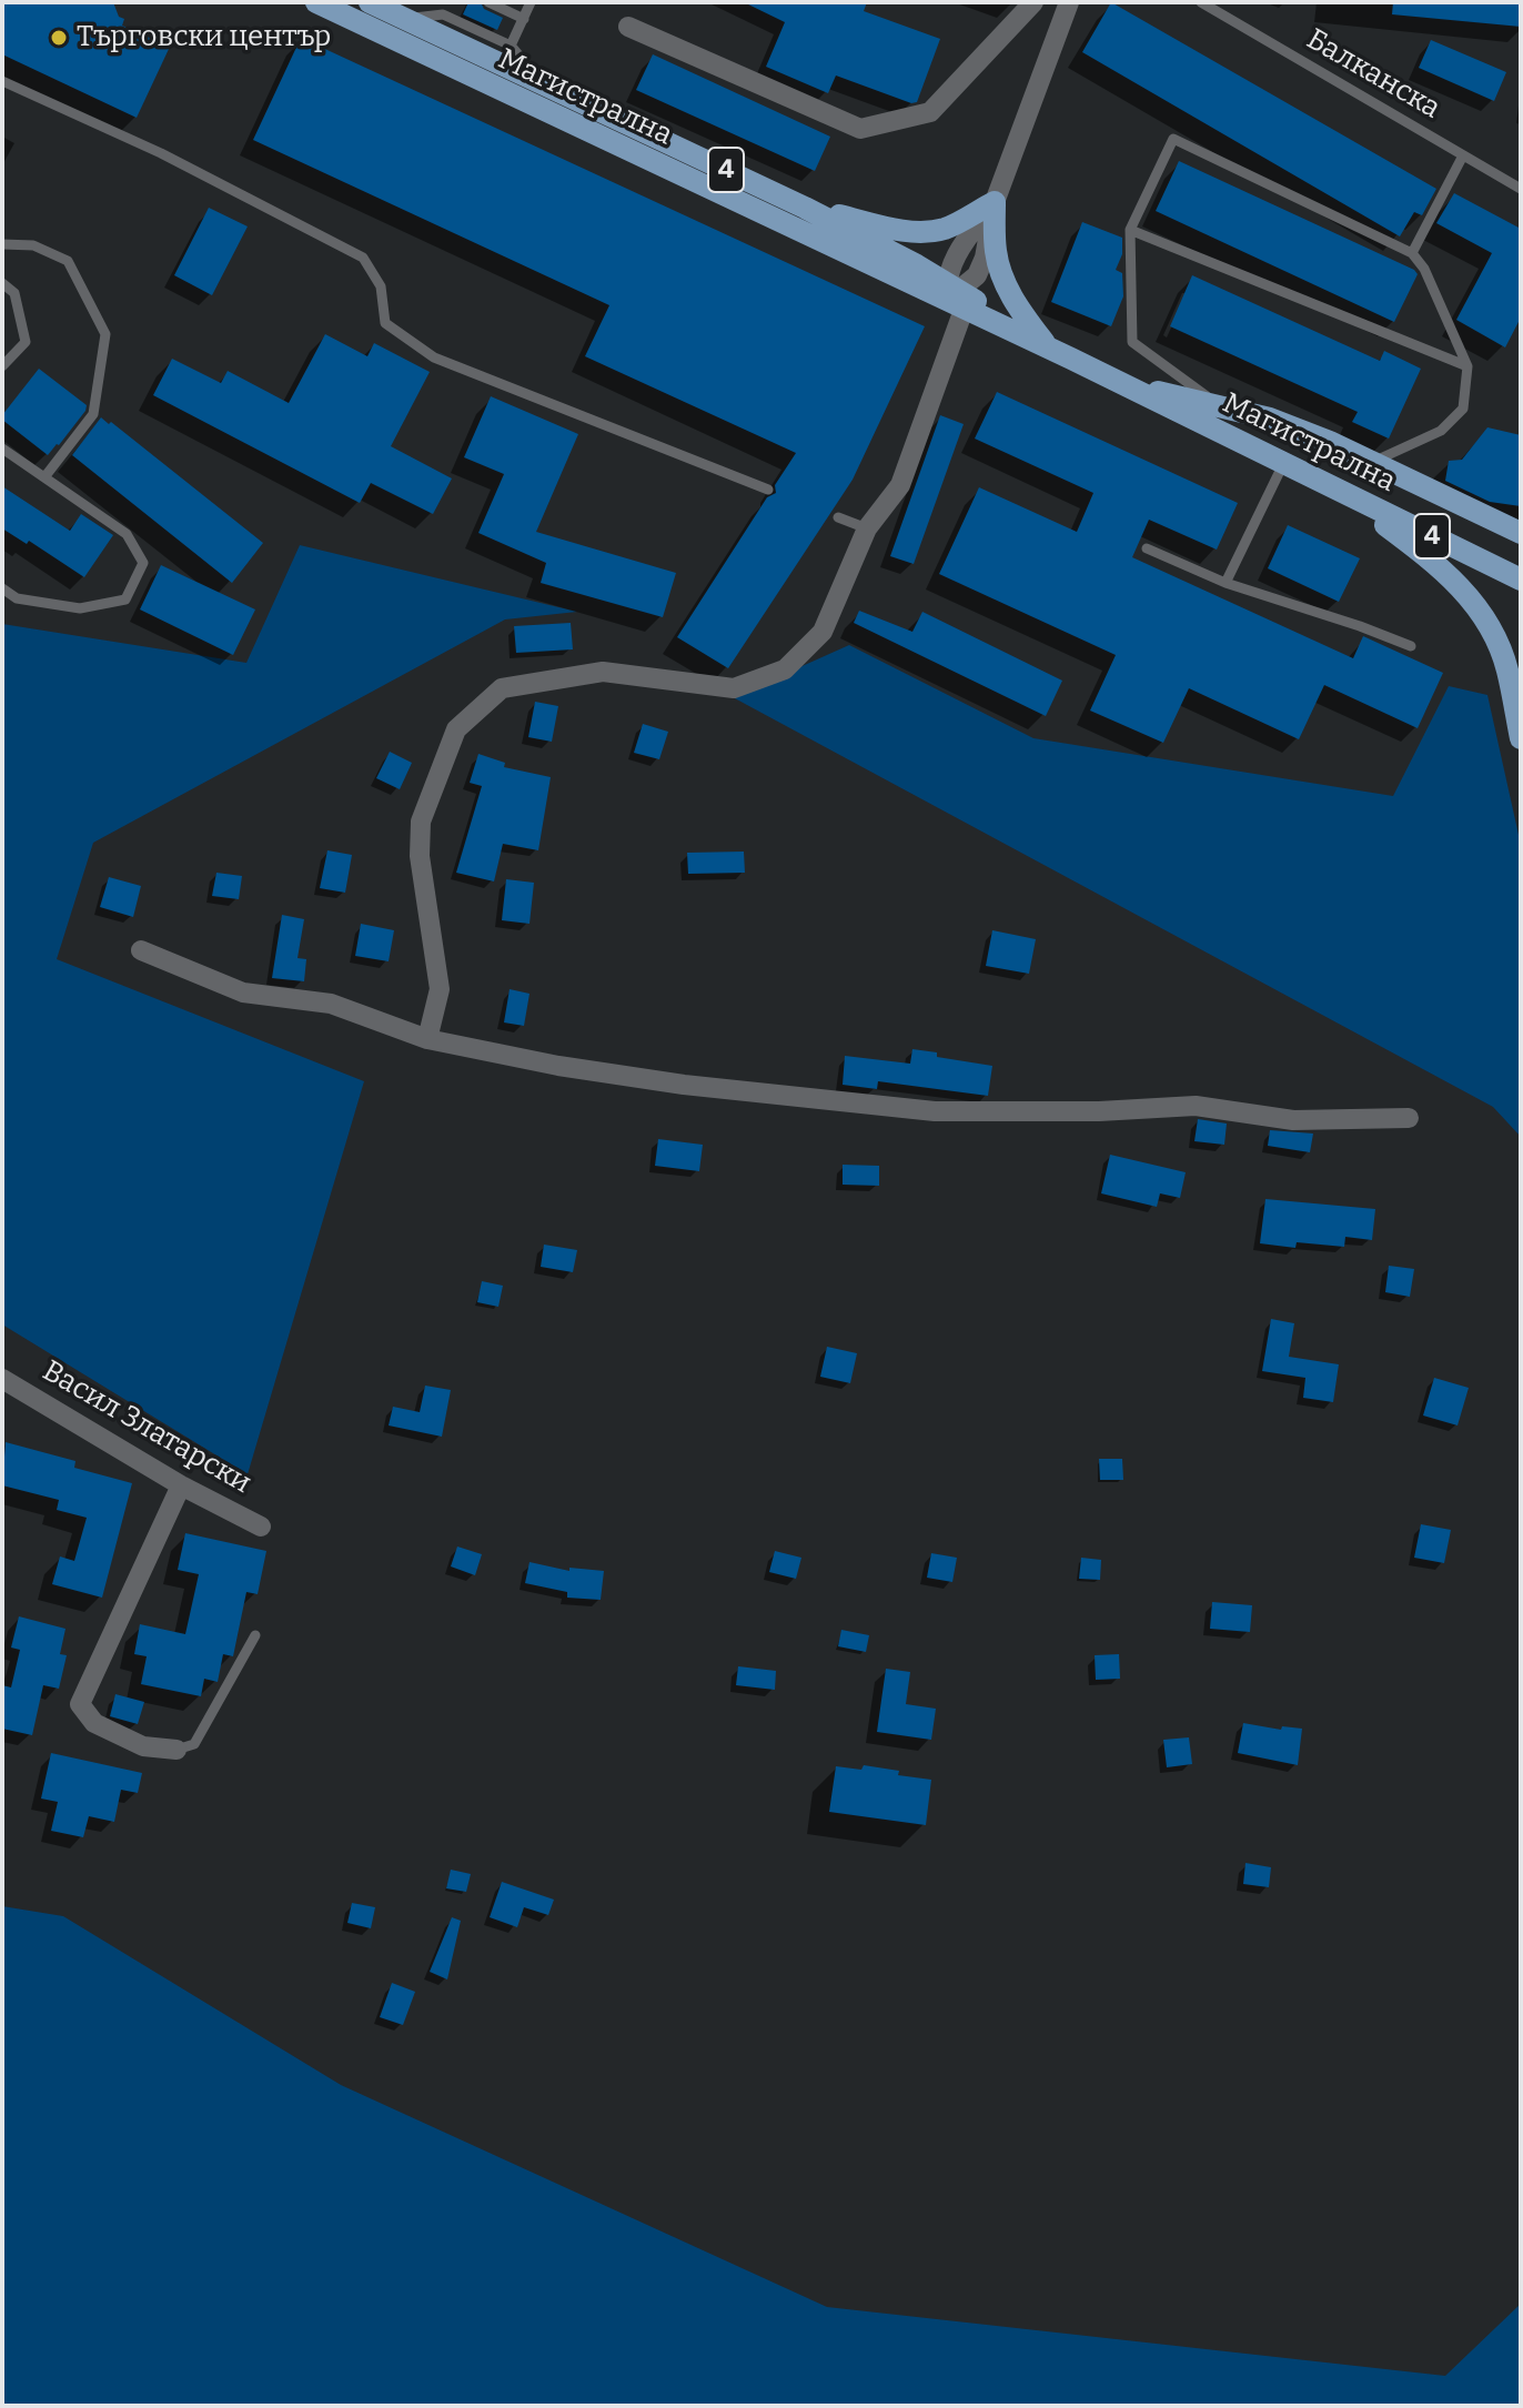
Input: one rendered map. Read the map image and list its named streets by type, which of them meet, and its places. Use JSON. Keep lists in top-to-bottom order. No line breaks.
{"streets":{"main road":["Магистрална","4"],"street":["Васил Златарски"],"lane":["Балканска"]},"places":["Търговски център"]}
